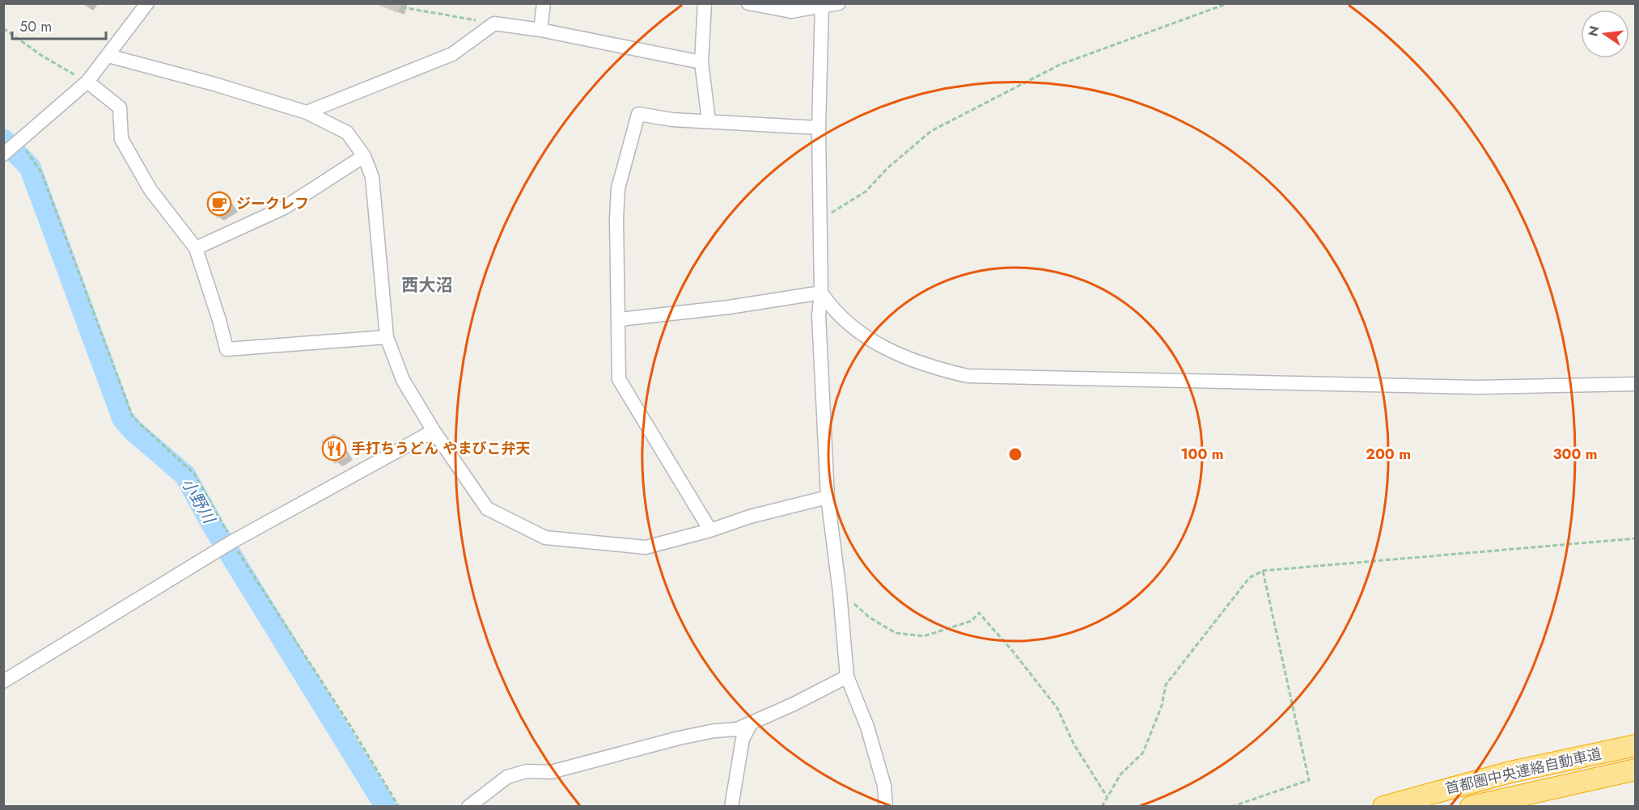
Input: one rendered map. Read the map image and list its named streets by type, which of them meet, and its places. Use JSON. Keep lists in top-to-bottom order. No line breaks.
{"streets":{"highway":["首都圏中央連絡自動車道"]},"districts":["西大沼"],"water":["小野川"],"places":{"cafe":["ジークレフ"],"restaurant":["手打ちうどん やまびこ弁天"]},"scale_bar":"50 m","north":"left","rings":["100 m","200 m","300 m"]}
